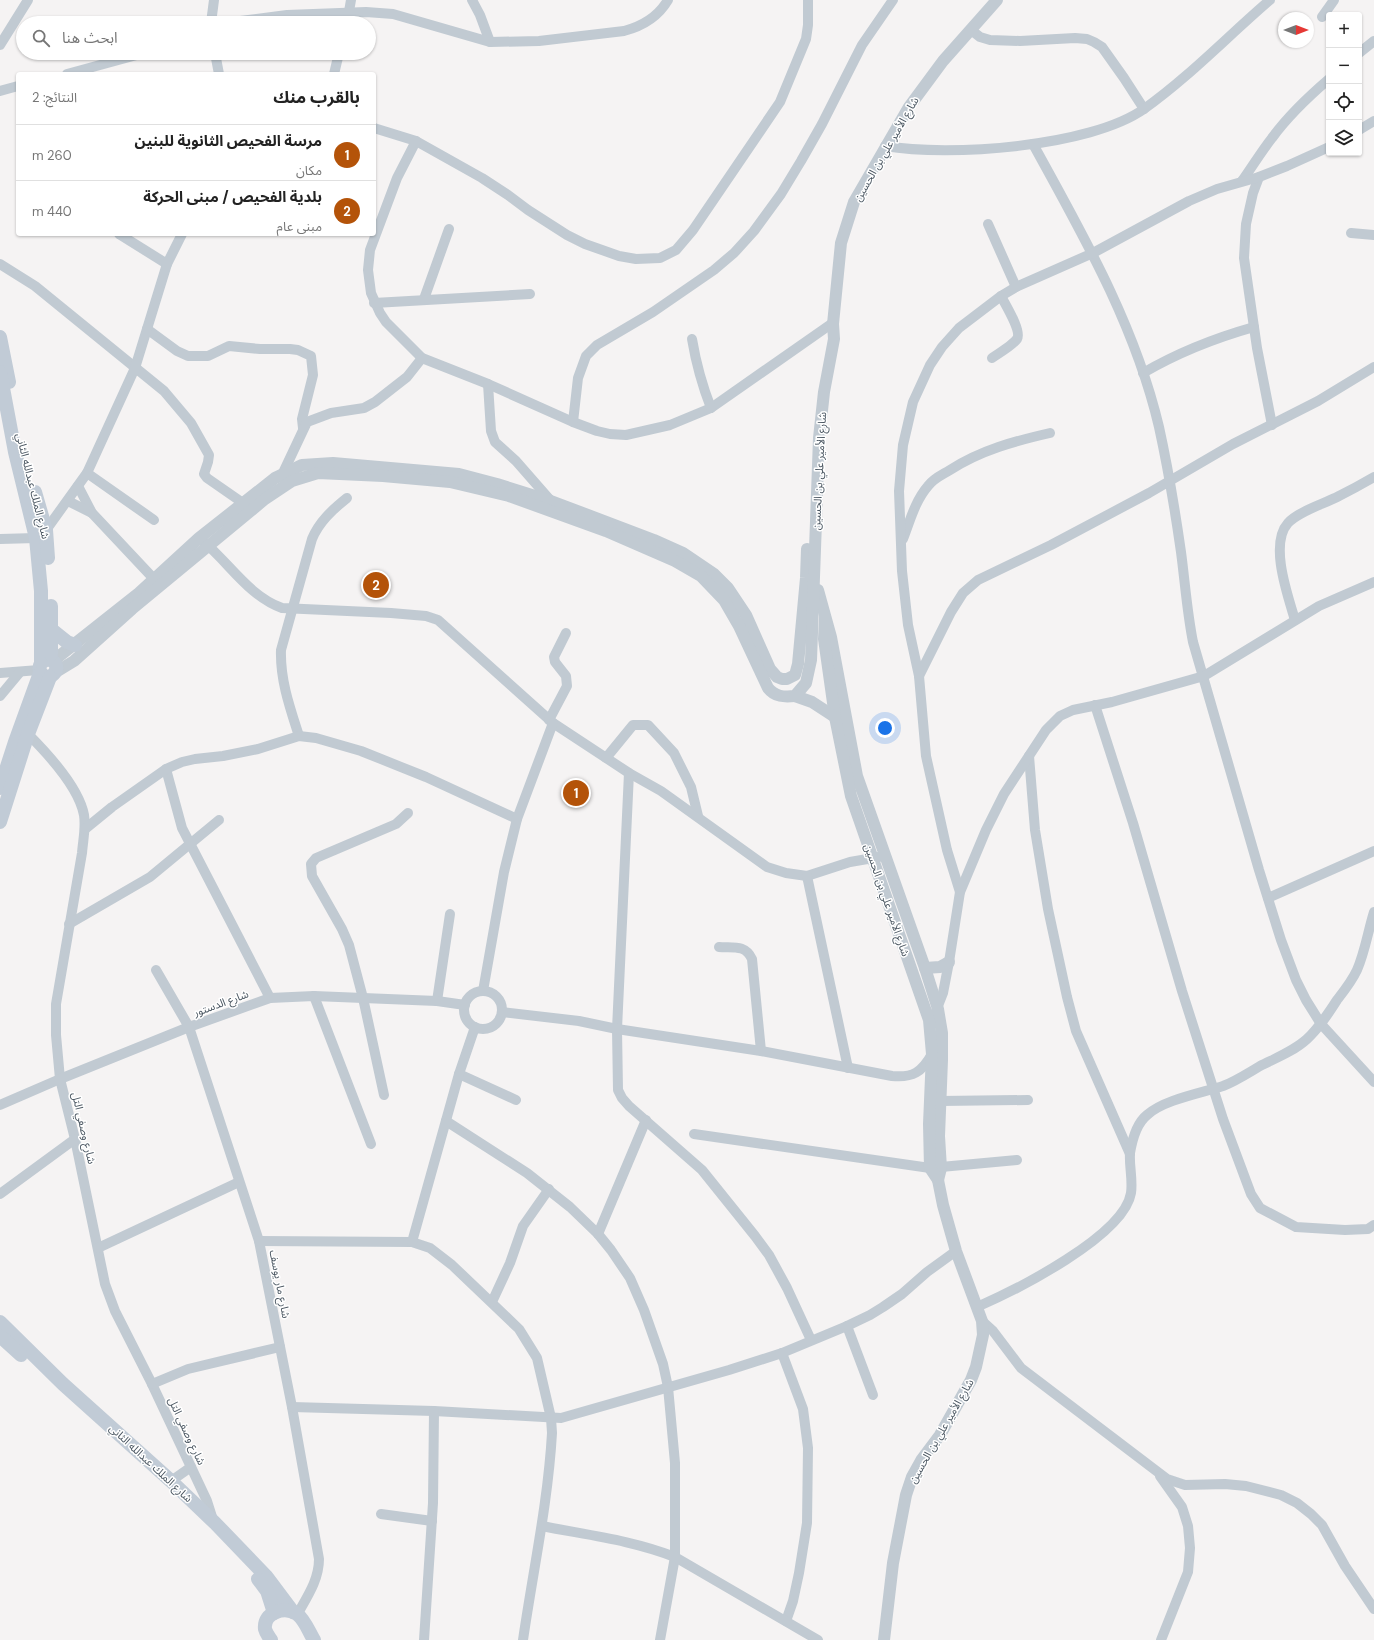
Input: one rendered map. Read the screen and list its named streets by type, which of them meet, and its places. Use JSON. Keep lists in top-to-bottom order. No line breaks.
{"streets":{"main road":["شارع الملك عبدالله الثاني"],"street":["شارع الأمير علي بن الحسين","شارع الدستور","شارع وصفي التل","شارع مار يوسف"]},"crossings":[["شارع الملك عبدالله الثاني","شارع وصفي التل"],["شارع الملك عبدالله الثاني","شارع مار يوسف"],["شارع الدستور","شارع وصفي التل"],["شارع الدستور","شارع مار يوسف"]],"north":"right","page":{"map_buttons":["+","−"],"search":"ابحث هنا","heading":["بالقرب منك","النتائج: 2"],"list":[{"mark":"1","name":"مرسة الفحيص الثانوية للبنين","note":"مكان","value":"260 m"},{"mark":"2","name":"بلدية الفحيص / مبنى الحركة","note":"مبنى عام","value":"440 m"}],"pins":["2","1"]}}
